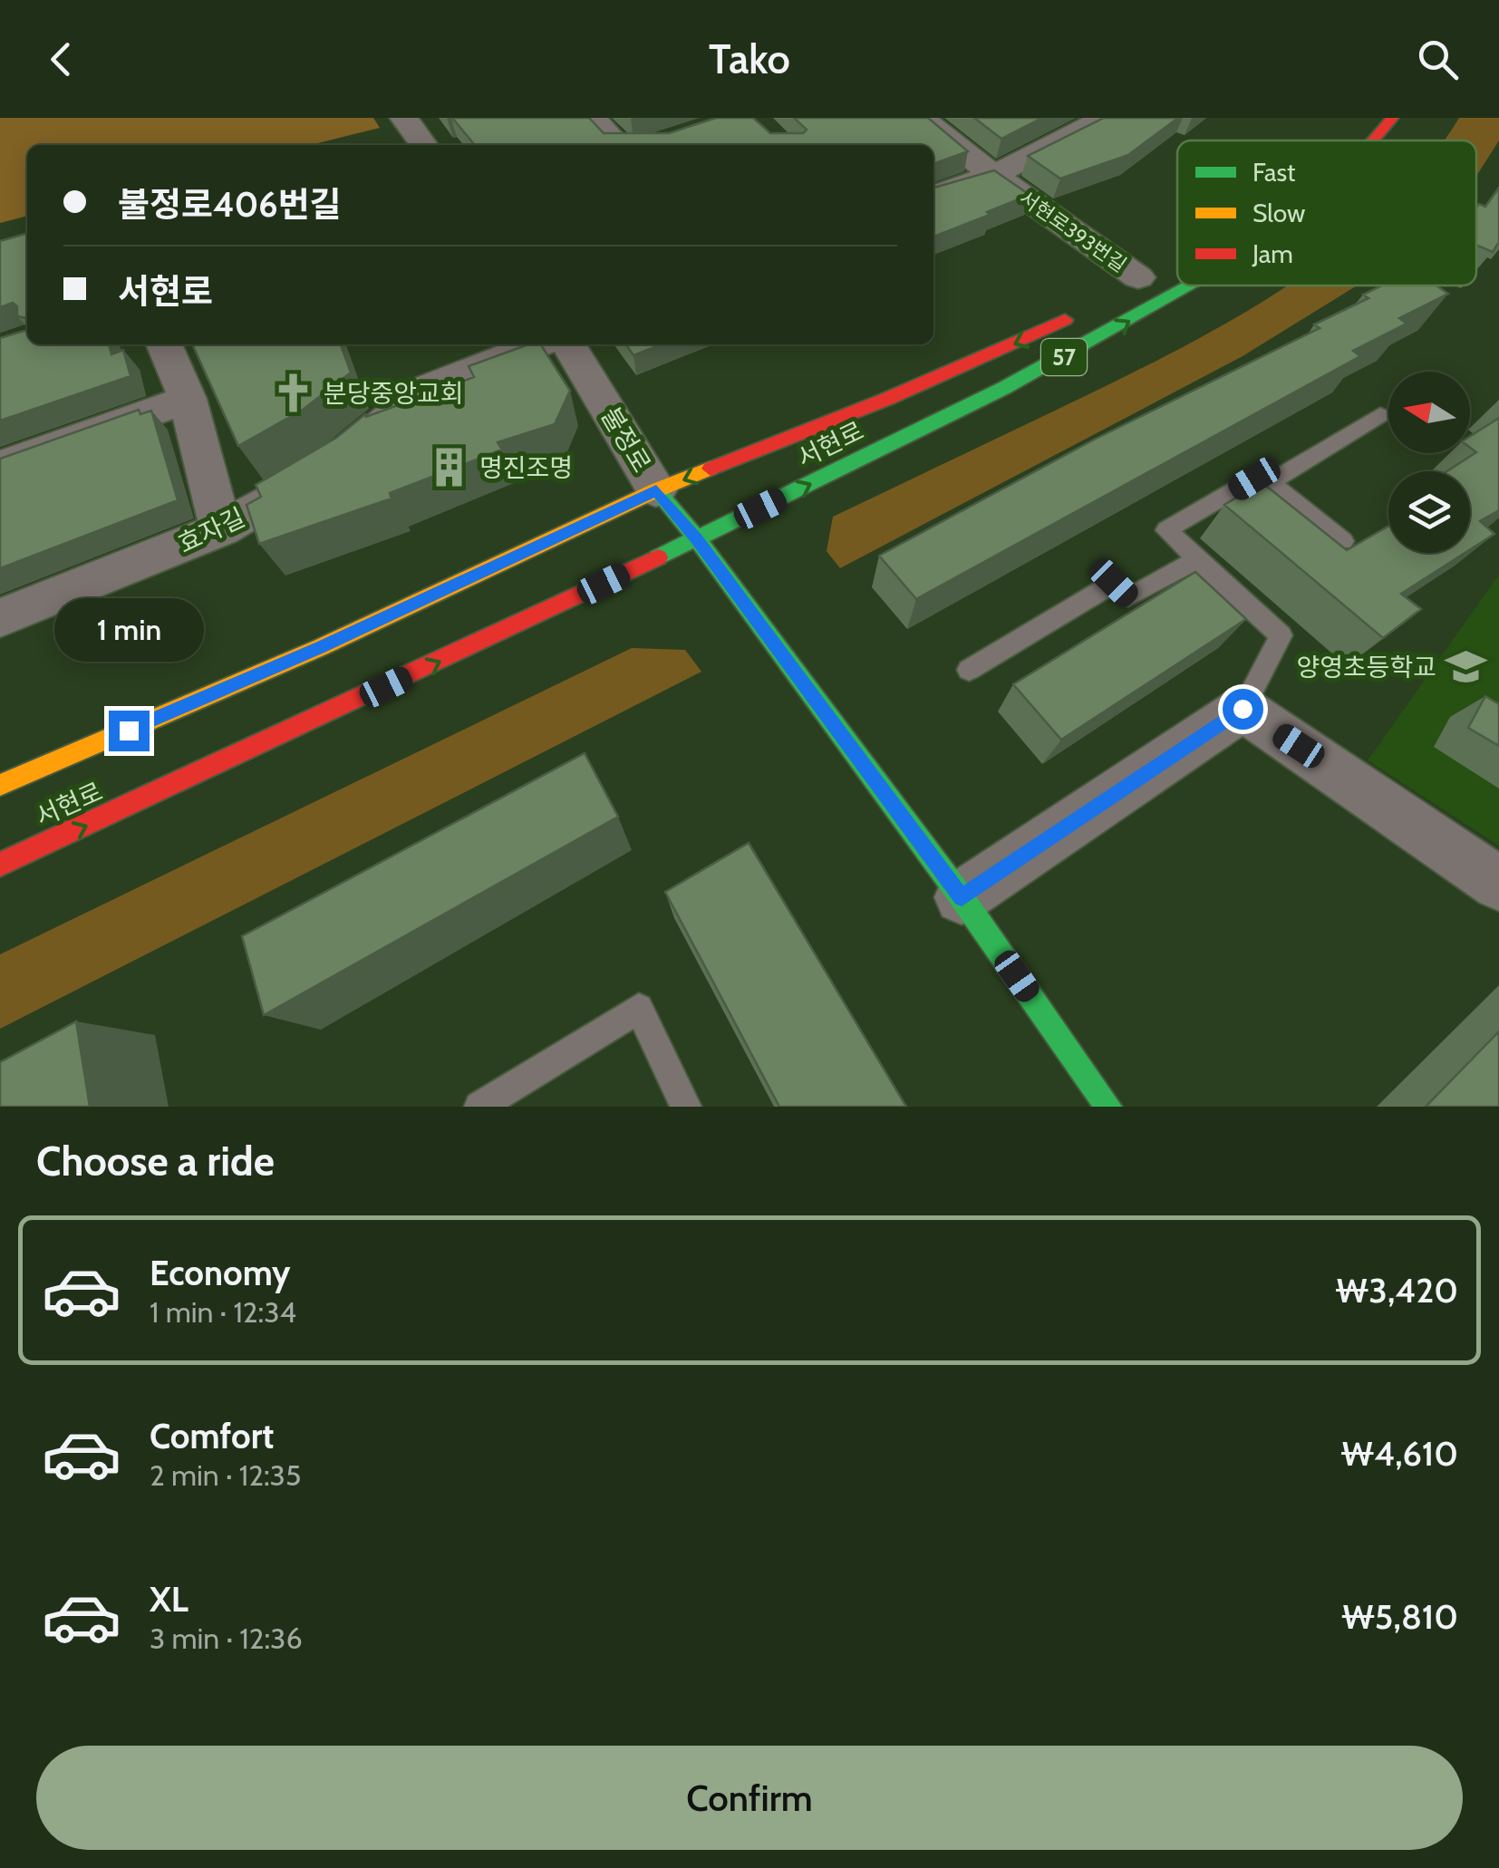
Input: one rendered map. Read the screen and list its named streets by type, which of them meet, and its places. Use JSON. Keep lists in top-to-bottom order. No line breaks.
{"streets":{"main road":["57","불정로","서현로"],"street":["서현로393번길","효자길"]},"crossings":[["불정로","서현로"]],"places":{"church":["분당중앙교회"],"building":["명진조명"],"school or university":["양영초등학교"]},"legend":["Fast","Slow","Jam"],"north":"left","page":{"header":"Tako","banner":["불정로406번길","서현로"],"bubble":"1 min","heading":"Choose a ride","list":[{"name":"Economy","note":"1 min · 12:34","value":"₩3,420"},{"name":"Comfort","note":"2 min · 12:35","value":"₩4,610"},{"name":"XL","note":"3 min · 12:36","value":"₩5,810"}],"buttons":"Confirm"}}
